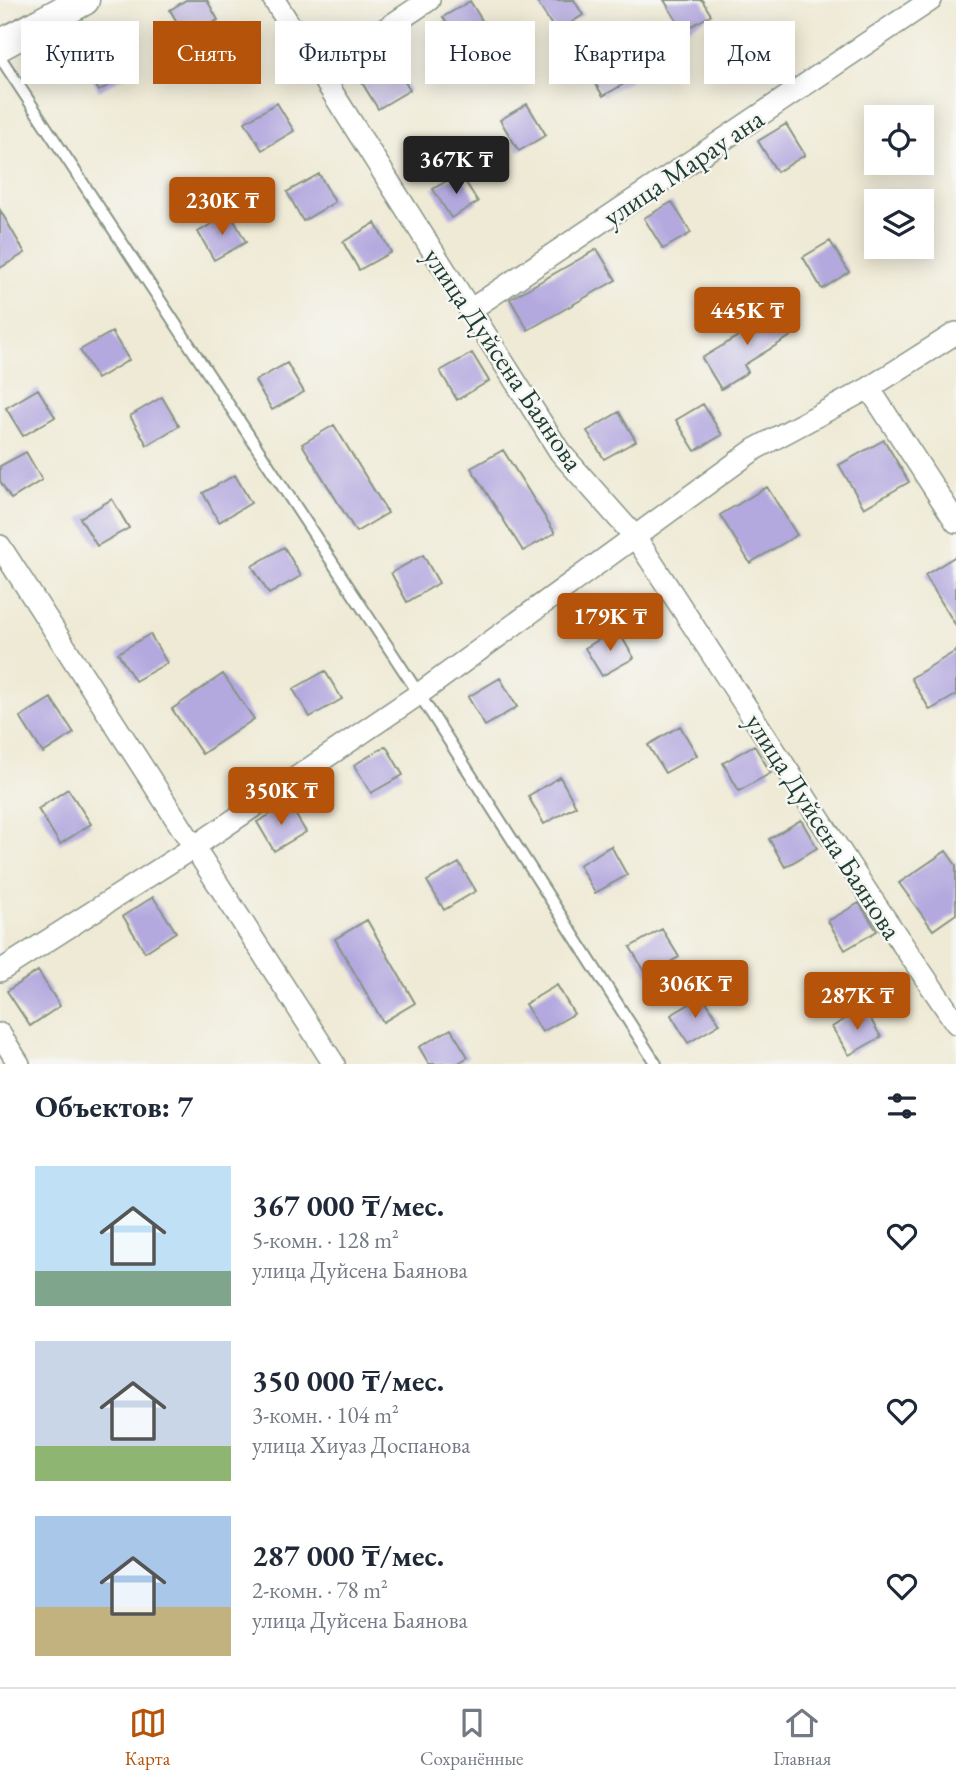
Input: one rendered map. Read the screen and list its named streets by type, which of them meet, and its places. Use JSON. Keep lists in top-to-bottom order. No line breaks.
{"streets":{"street":["улица Марау ана","улица Дуйсена Баянова"]},"crossings":[["улица Марау ана","улица Дуйсена Баянова"]],"page":{"chip":["Купить","Снять","Фильтры","Новое","Квартира","Дом"],"price":["367K ₸","230K ₸","445K ₸","179K ₸","350K ₸","306K ₸","287K ₸"],"heading":"Объектов: 7","list":[{"name":"367 000 ₸/мес.","note":"5-комн. · 128 m² · улица Дуйсена Баянова"},{"name":"350 000 ₸/мес.","note":"3-комн. · 104 m² · улица Хиуаз Доспанова"},{"name":"287 000 ₸/мес.","note":"2-комн. · 78 m² · улица Дуйсена Баянова"}],"tabs":["Карта","Сохранённые","Главная"]}}
